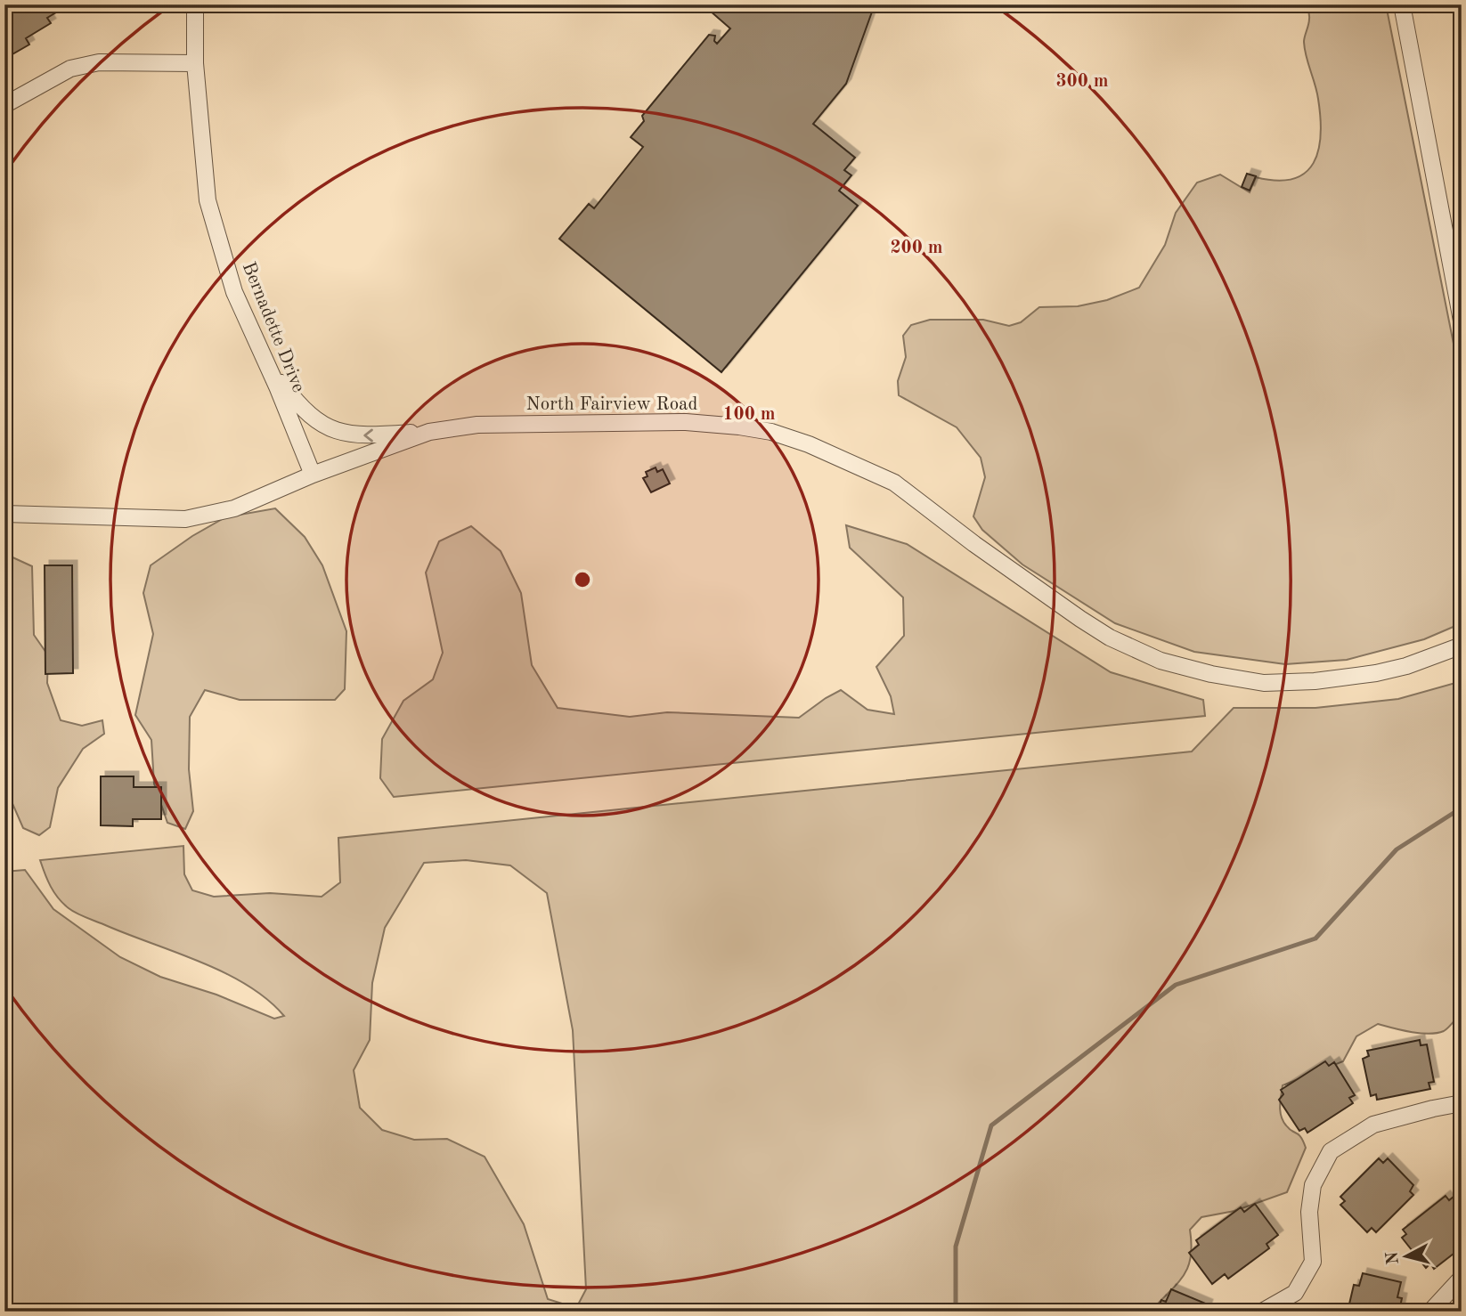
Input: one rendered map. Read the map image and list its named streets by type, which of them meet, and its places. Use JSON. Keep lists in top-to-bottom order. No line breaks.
{"streets":{"street":["Bernadette Drive","North Fairview Road"]},"crossings":[["Bernadette Drive","North Fairview Road"]],"north":"left","rings":["300 m","200 m","100 m"]}
